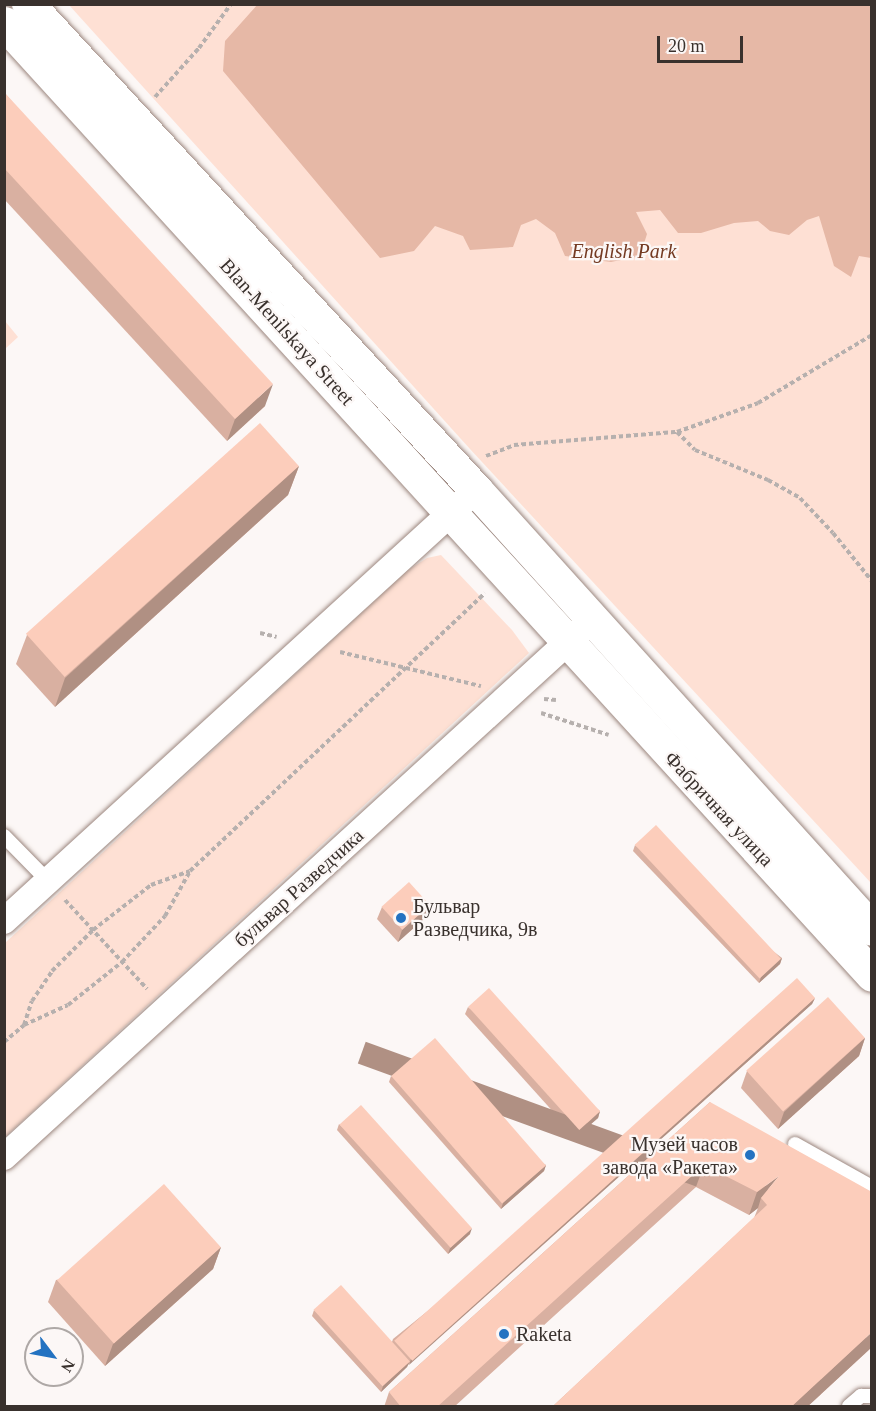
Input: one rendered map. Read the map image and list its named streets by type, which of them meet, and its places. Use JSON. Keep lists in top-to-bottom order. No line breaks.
{"streets":{"street":["Blan-Menilskaya Street","Фабричная улица","бульвар Разведчика"]},"crossings":[["Blan-Menilskaya Street","Фабричная улица"],["Blan-Menilskaya Street","бульвар Разведчика"],["Фабричная улица","бульвар Разведчика"]],"parks":["English Park"],"places":["Бульвар Разведчика, 9в","Музей часов завода «Ракета»","Raketa"],"scale_bar":"20 m","north":"bottom right"}
